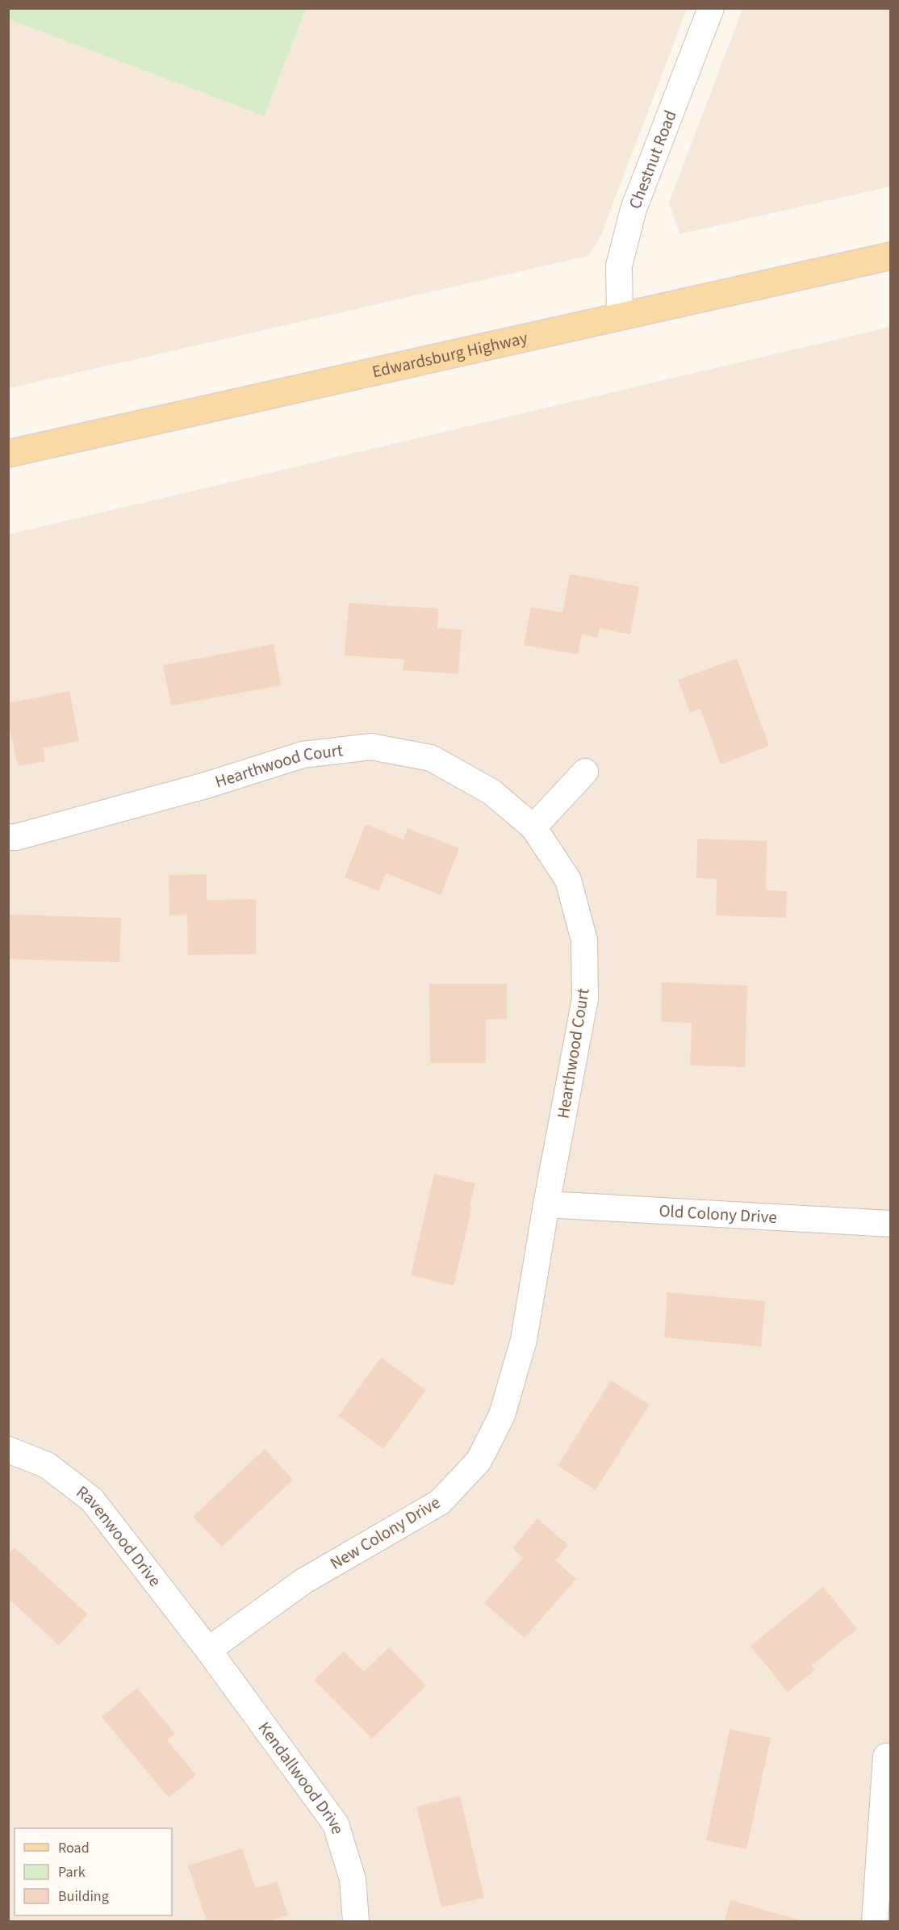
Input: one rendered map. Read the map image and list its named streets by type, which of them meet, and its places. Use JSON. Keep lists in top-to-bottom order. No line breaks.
{"streets":{"main road":["Edwardsburg Highway"],"street":["Chestnut Road","Hearthwood Court","Old Colony Drive","New Colony Drive","Ravenwood Drive","Kendallwood Drive"]},"crossings":[["Chestnut Road","Edwardsburg Highway"],["Hearthwood Court","Old Colony Drive"],["Hearthwood Court","New Colony Drive"],["Old Colony Drive","New Colony Drive"],["New Colony Drive","Ravenwood Drive"],["New Colony Drive","Kendallwood Drive"],["Ravenwood Drive","Kendallwood Drive"]],"legend":["Road","Park","Building"]}
